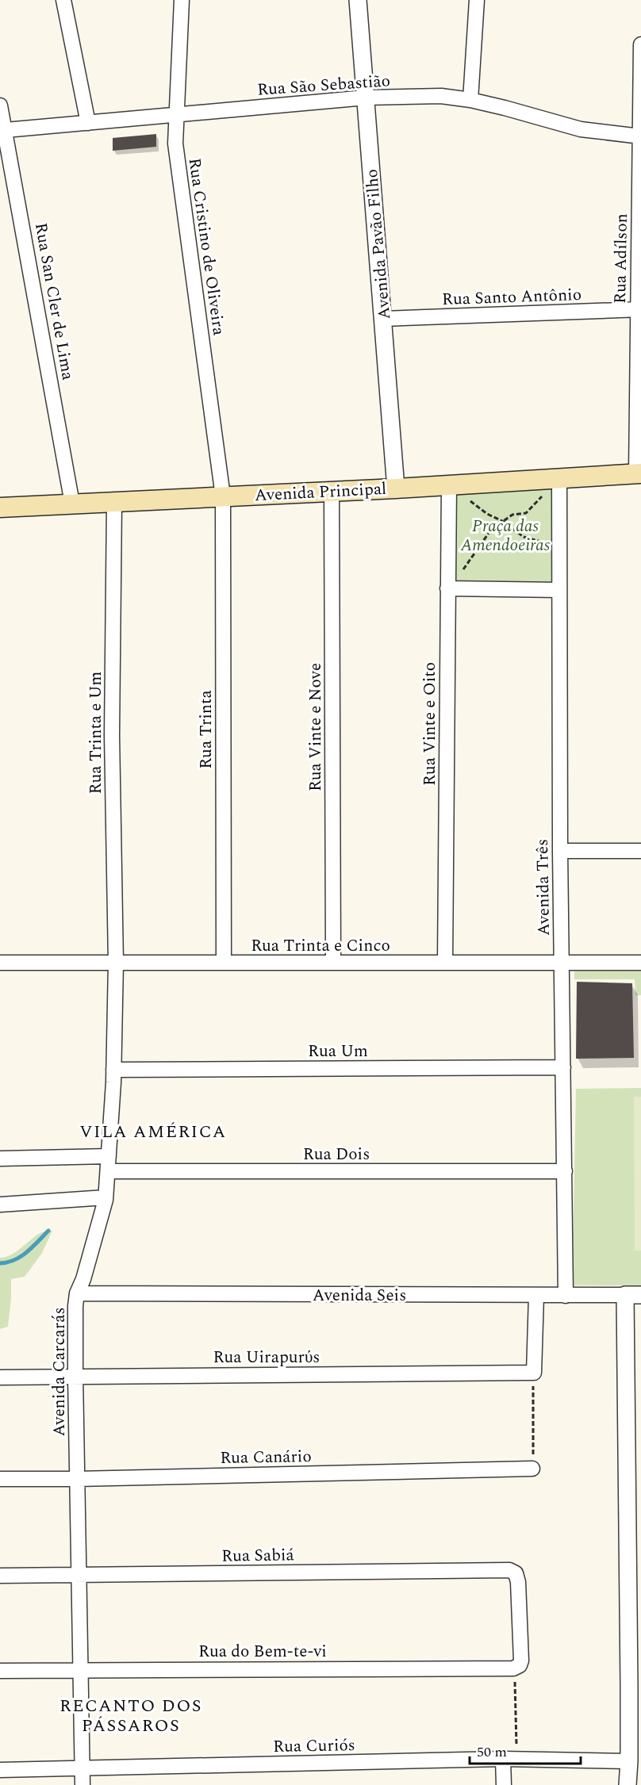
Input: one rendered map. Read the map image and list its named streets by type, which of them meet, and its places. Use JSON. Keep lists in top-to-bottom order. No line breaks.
{"streets":{"main road":["Avenida Principal"],"street":["Rua São Sebastião","Avenida Pavão Filho","Rua Cristino de Oliveira","Rua Adílson","Rua Santo Antônio","Rua San Cler de Lima","Rua Vinte e Oito","Rua Vinte e Nove","Rua Trinta","Rua Trinta e Um","Avenida Três","Rua Trinta e Cinco","Rua Um","Rua Dois","Avenida Seis","Rua Uirapurύs","Avenida Carcarás","Rua Canário","Rua Sabiá","Rua do Bem-te-vi","Rua Curiós"]},"crossings":[["Rua São Sebastião","Avenida Pavão Filho"],["Rua São Sebastião","Rua Cristino de Oliveira"],["Rua São Sebastião","Rua Adílson"],["Rua São Sebastião","Rua San Cler de Lima"],["Avenida Pavão Filho","Rua Santo Antônio"],["Avenida Pavão Filho","Avenida Principal"],["Rua Cristino de Oliveira","Avenida Principal"],["Rua Cristino de Oliveira","Rua Trinta"],["Rua Adílson","Rua Santo Antônio"],["Rua Adílson","Avenida Principal"],["Rua San Cler de Lima","Avenida Principal"],["Avenida Principal","Rua Vinte e Oito"],["Avenida Principal","Rua Vinte e Nove"],["Avenida Principal","Rua Trinta"],["Avenida Principal","Rua Trinta e Um"],["Avenida Principal","Avenida Três"],["Rua Vinte e Oito","Rua Trinta e Cinco"],["Rua Vinte e Nove","Rua Trinta e Cinco"],["Rua Trinta","Rua Trinta e Cinco"],["Rua Trinta e Um","Rua Trinta e Cinco"],["Rua Trinta e Um","Avenida Carcarás"],["Avenida Três","Rua Trinta e Cinco"],["Avenida Três","Rua Um"],["Avenida Três","Rua Dois"],["Avenida Três","Avenida Seis"],["Rua Trinta e Cinco","Avenida Carcarás"],["Rua Um","Avenida Carcarás"],["Rua Dois","Avenida Carcarás"],["Avenida Seis","Avenida Carcarás"],["Rua Uirapurύs","Avenida Carcarás"],["Avenida Carcarás","Rua Canário"],["Avenida Carcarás","Rua Sabiá"],["Avenida Carcarás","Rua do Bem-te-vi"],["Avenida Carcarás","Rua Curiós"],["Rua Sabiá","Rua do Bem-te-vi"]],"districts":["VILA AMÉRICA","RECANTO DOS PÁSSAROS"],"parks":["Praça das Amendoeiras"],"scale_bar":"50 m"}
